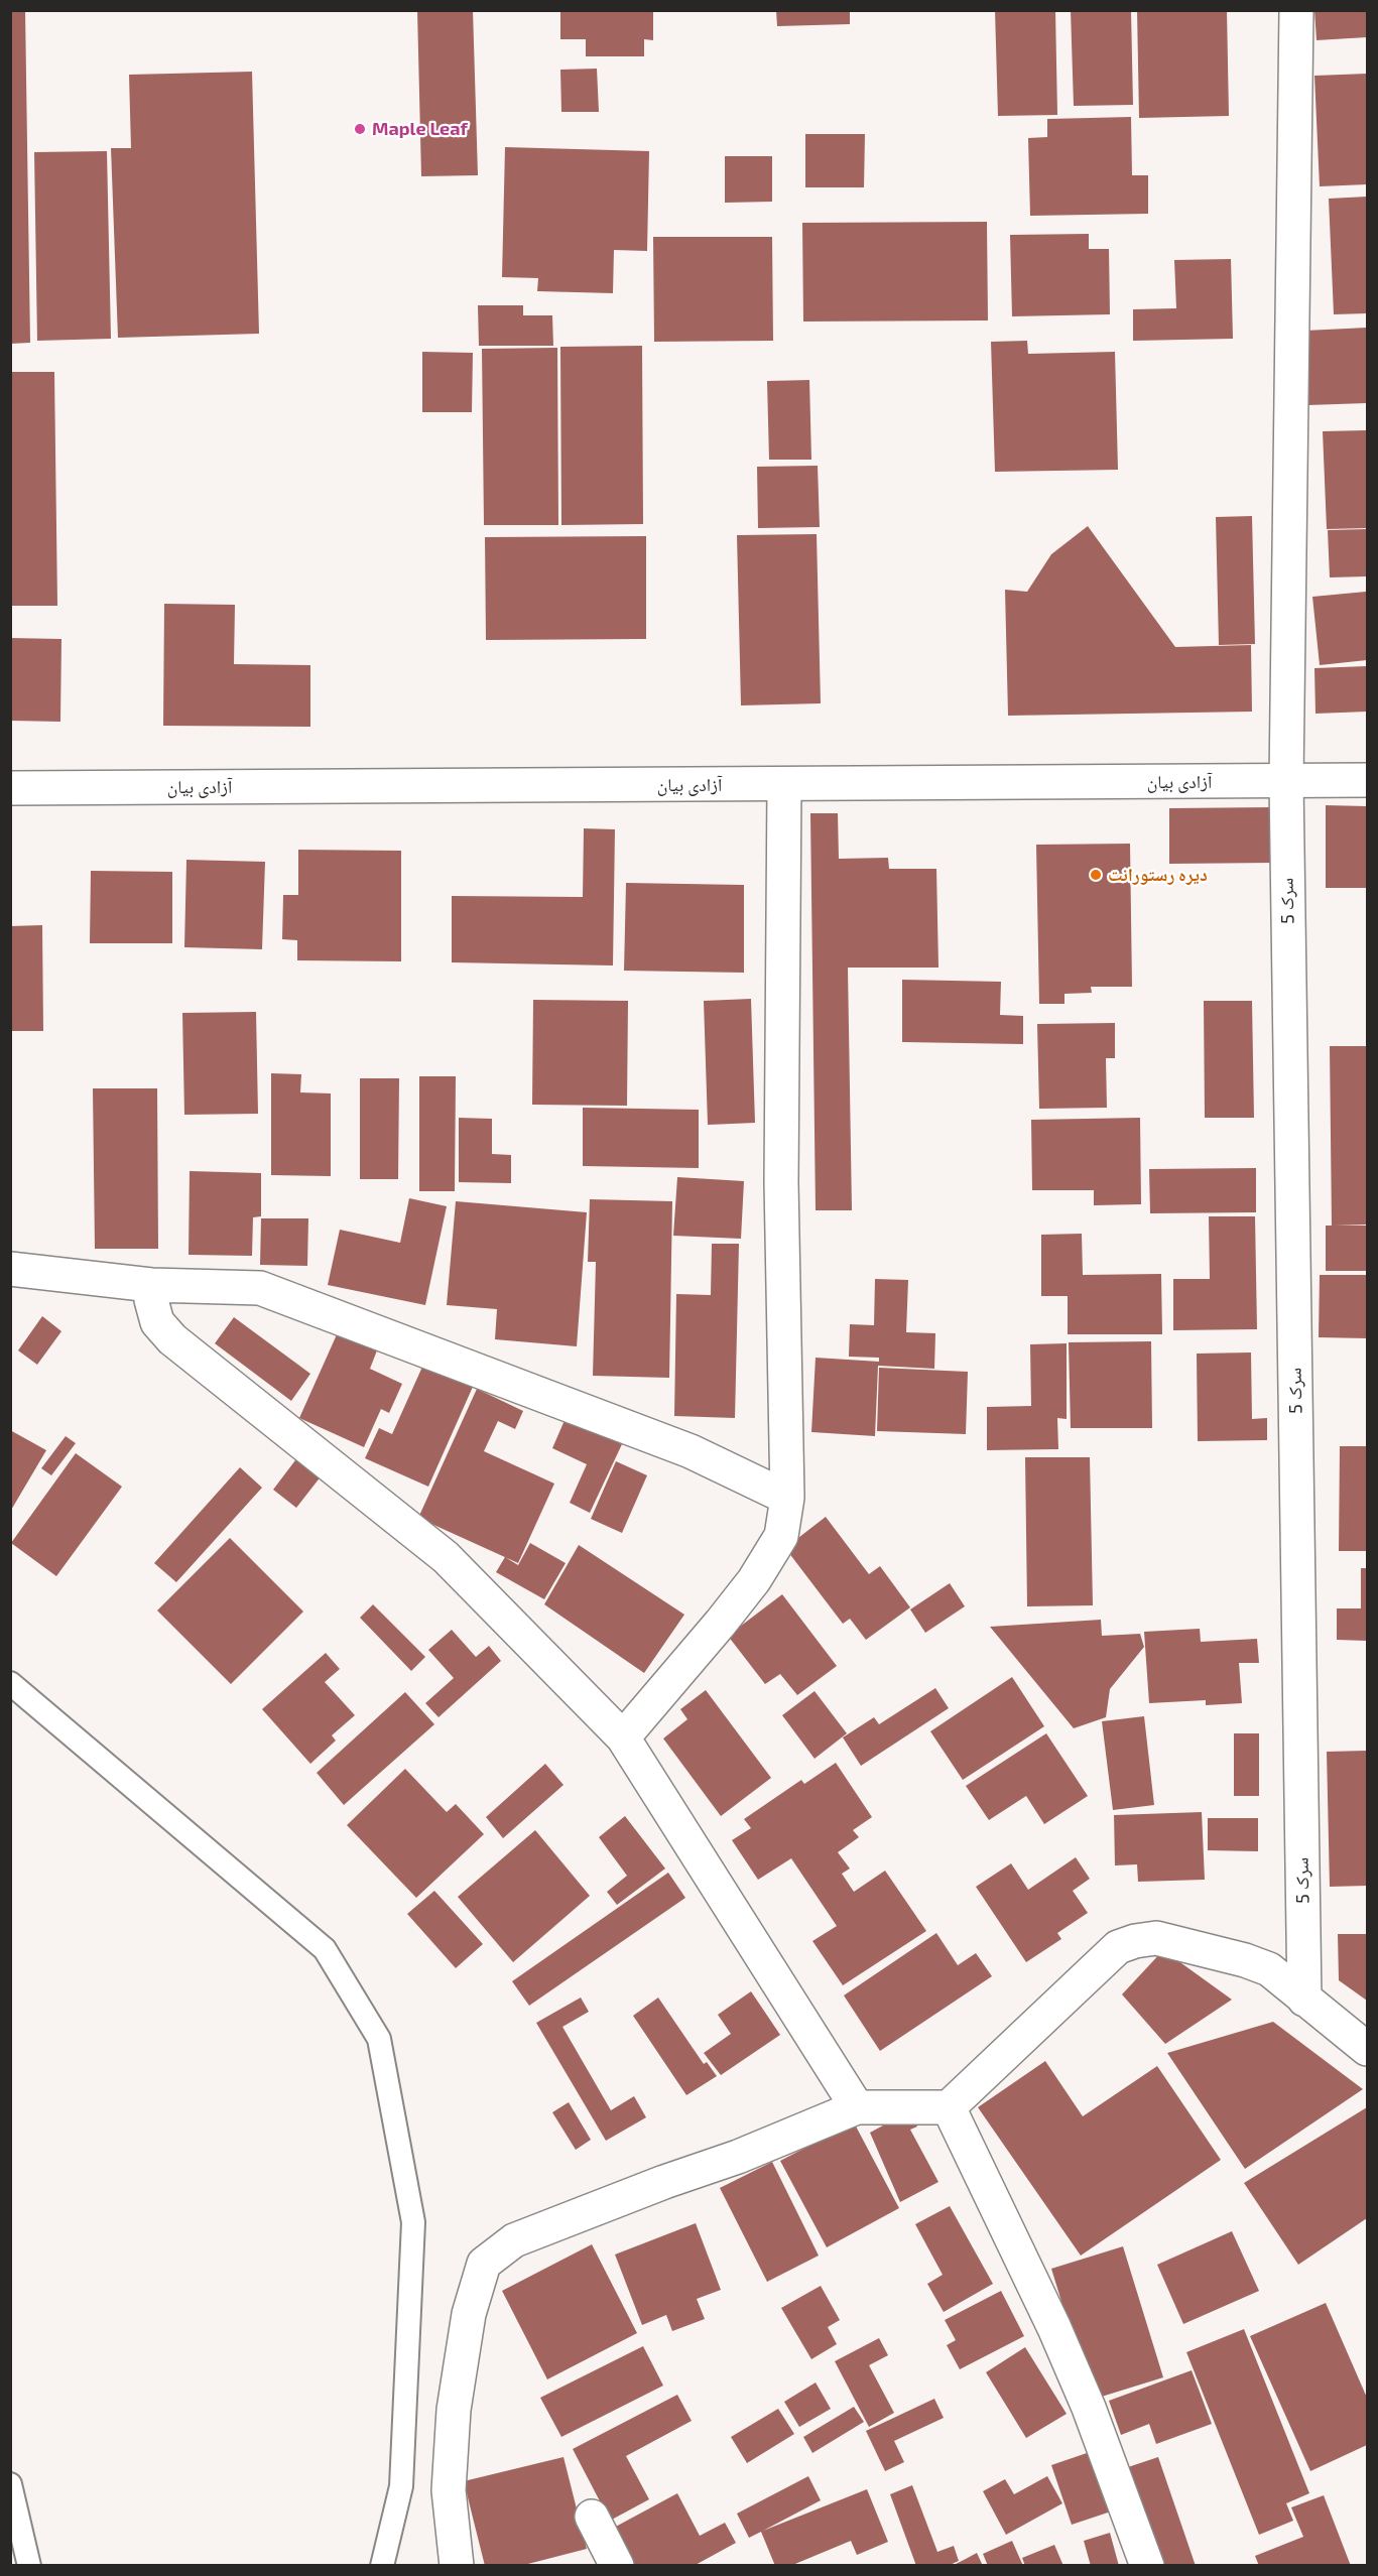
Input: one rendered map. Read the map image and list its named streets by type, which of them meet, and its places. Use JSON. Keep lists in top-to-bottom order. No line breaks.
{"streets":{"street":["آزادی بیان","سرک 5"]},"crossings":[["آزادی بیان","سرک 5"]],"places":["Maple Leaf","دیره رستورانت"]}
